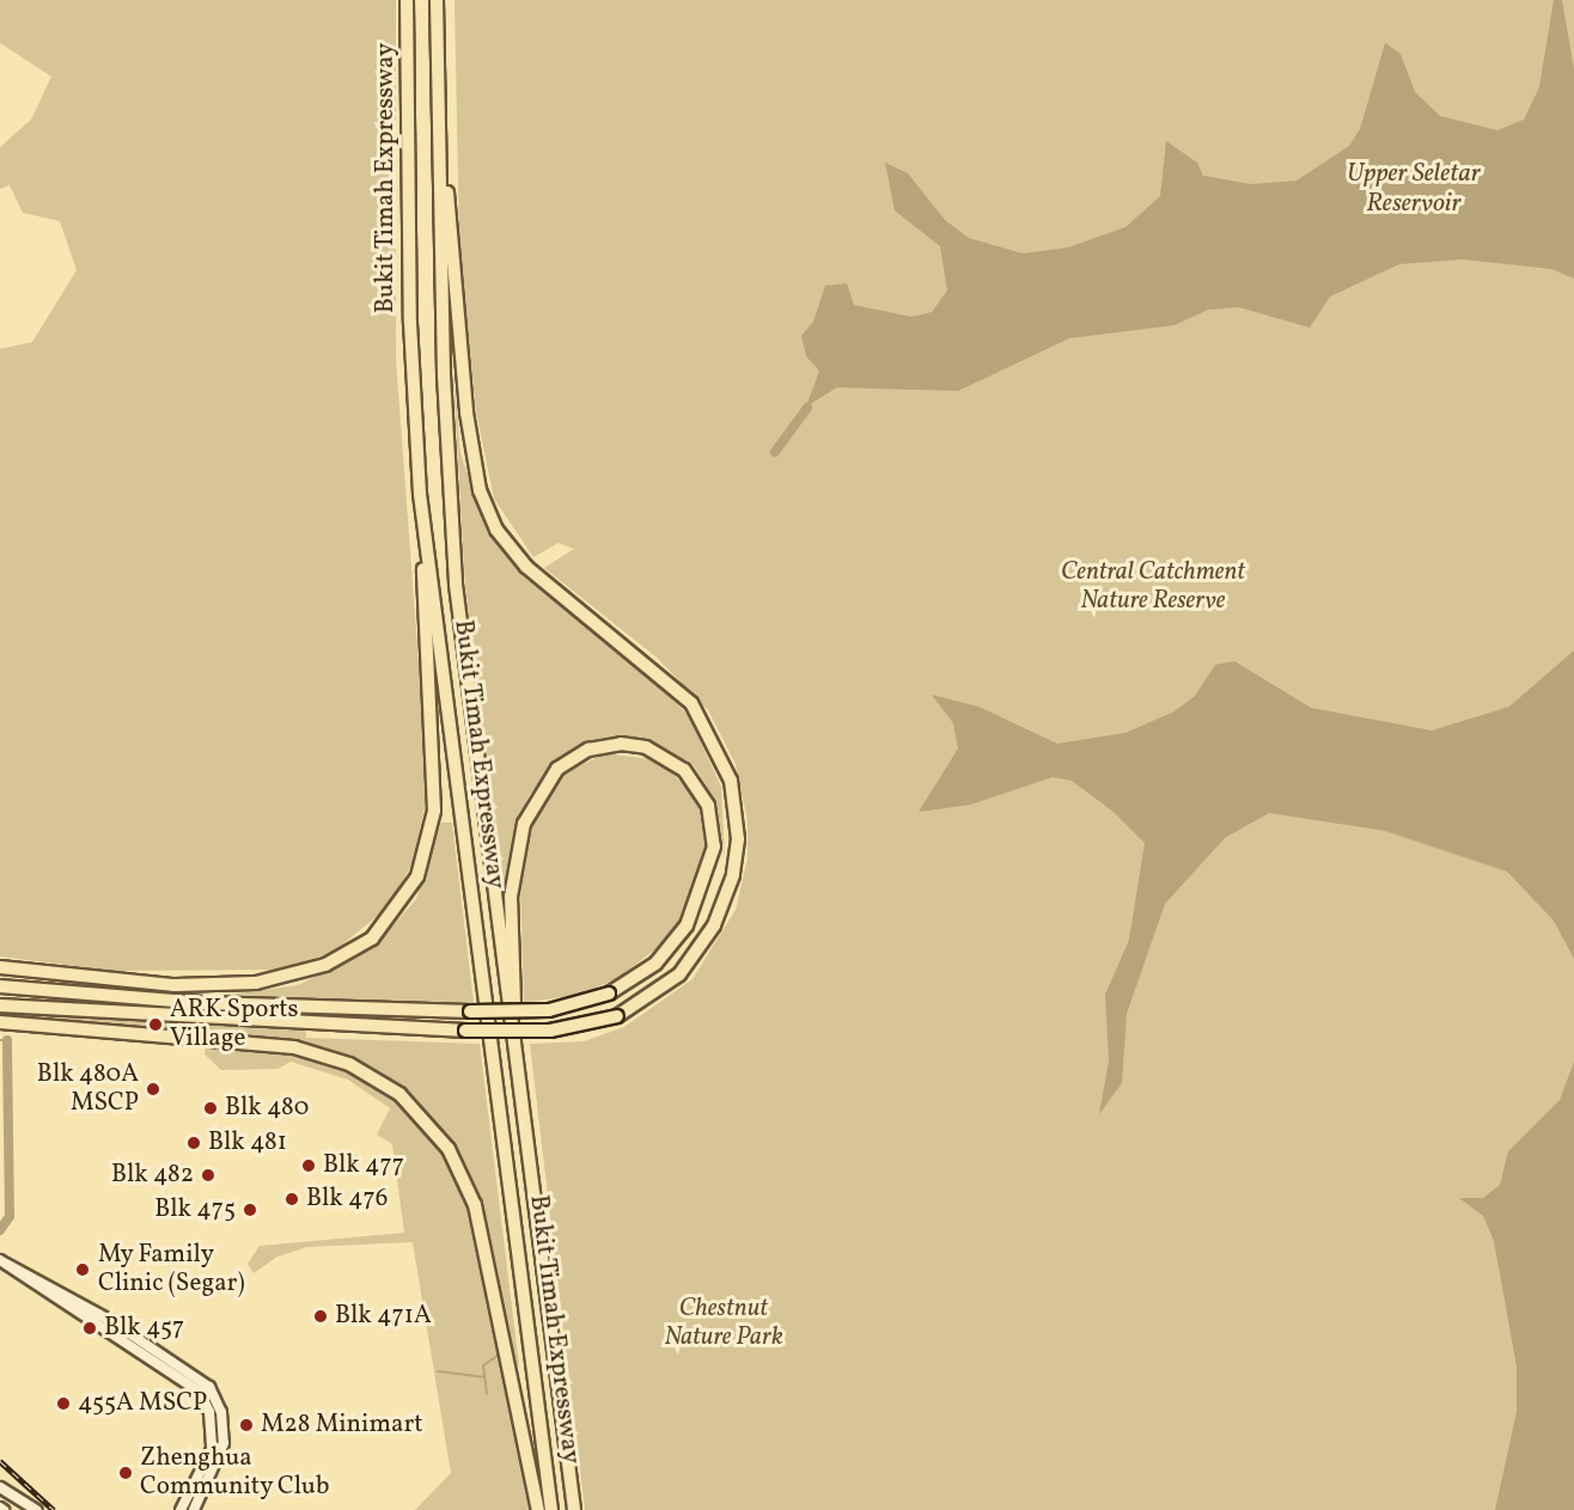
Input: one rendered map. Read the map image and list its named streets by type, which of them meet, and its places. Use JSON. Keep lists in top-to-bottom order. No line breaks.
{"streets":{"highway":["Bukit Timah Expressway"]},"water":["Upper Seletar Reservoir"],"parks":["Central Catchment Nature Reserve","Chestnut Nature Park"],"places":["ARK Sports Village","Blk 480A MSCP","Blk 480","Blk 481","Blk 477","Blk 482","Blk 476","Blk 475","My Family Clinic (Segar)","Blk 471A","Blk 457","455A MSCP","M28 Minimart","Zhenghua Community Club"]}
